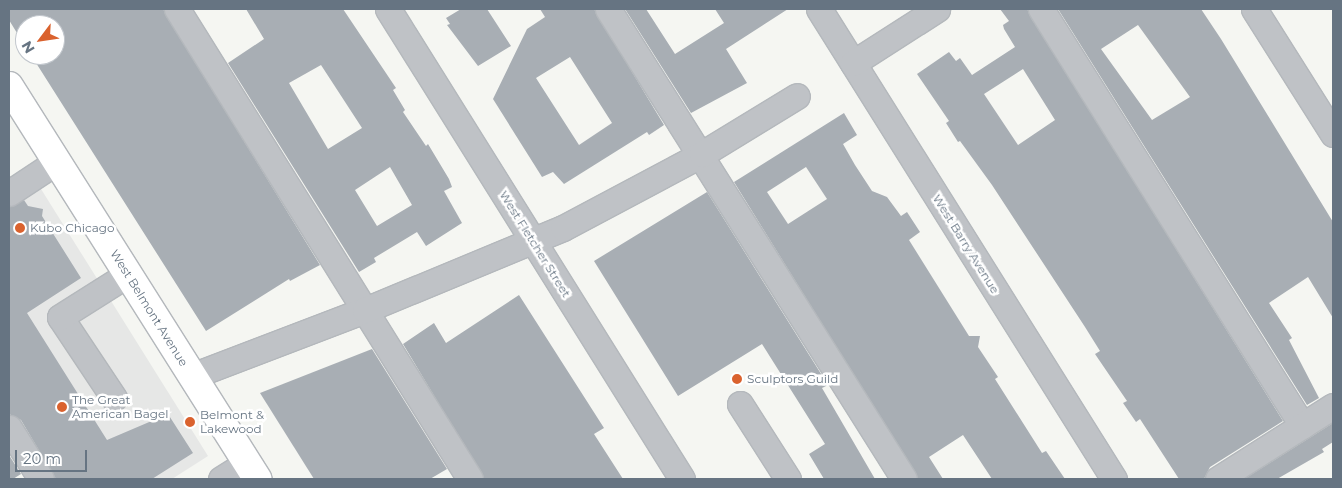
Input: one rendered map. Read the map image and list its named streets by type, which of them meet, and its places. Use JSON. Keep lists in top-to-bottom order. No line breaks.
{"streets":{"main road":["West Belmont Avenue"],"street":["West Fletcher Street","West Barry Avenue"]},"places":["Kubo Chicago","Sculptors Guild","The Great American Bagel","Belmont & Lakewood"],"scale_bar":"20 m","north":"bottom left"}
